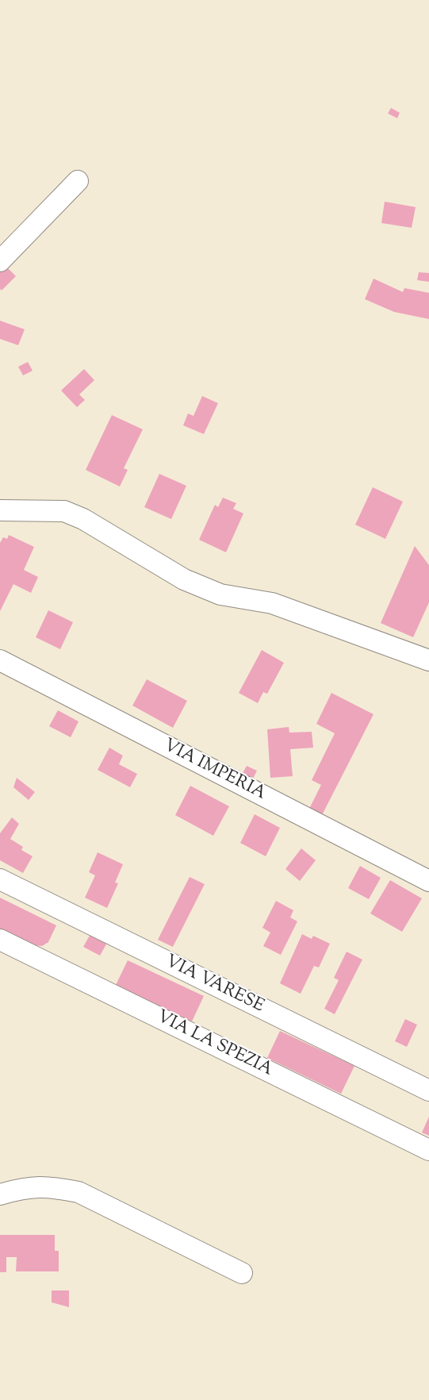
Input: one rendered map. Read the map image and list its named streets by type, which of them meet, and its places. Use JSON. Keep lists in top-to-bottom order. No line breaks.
{"streets":{"street":["VIA IMPERIA","VIA VARESE","VIA LA SPEZIA"]}}
